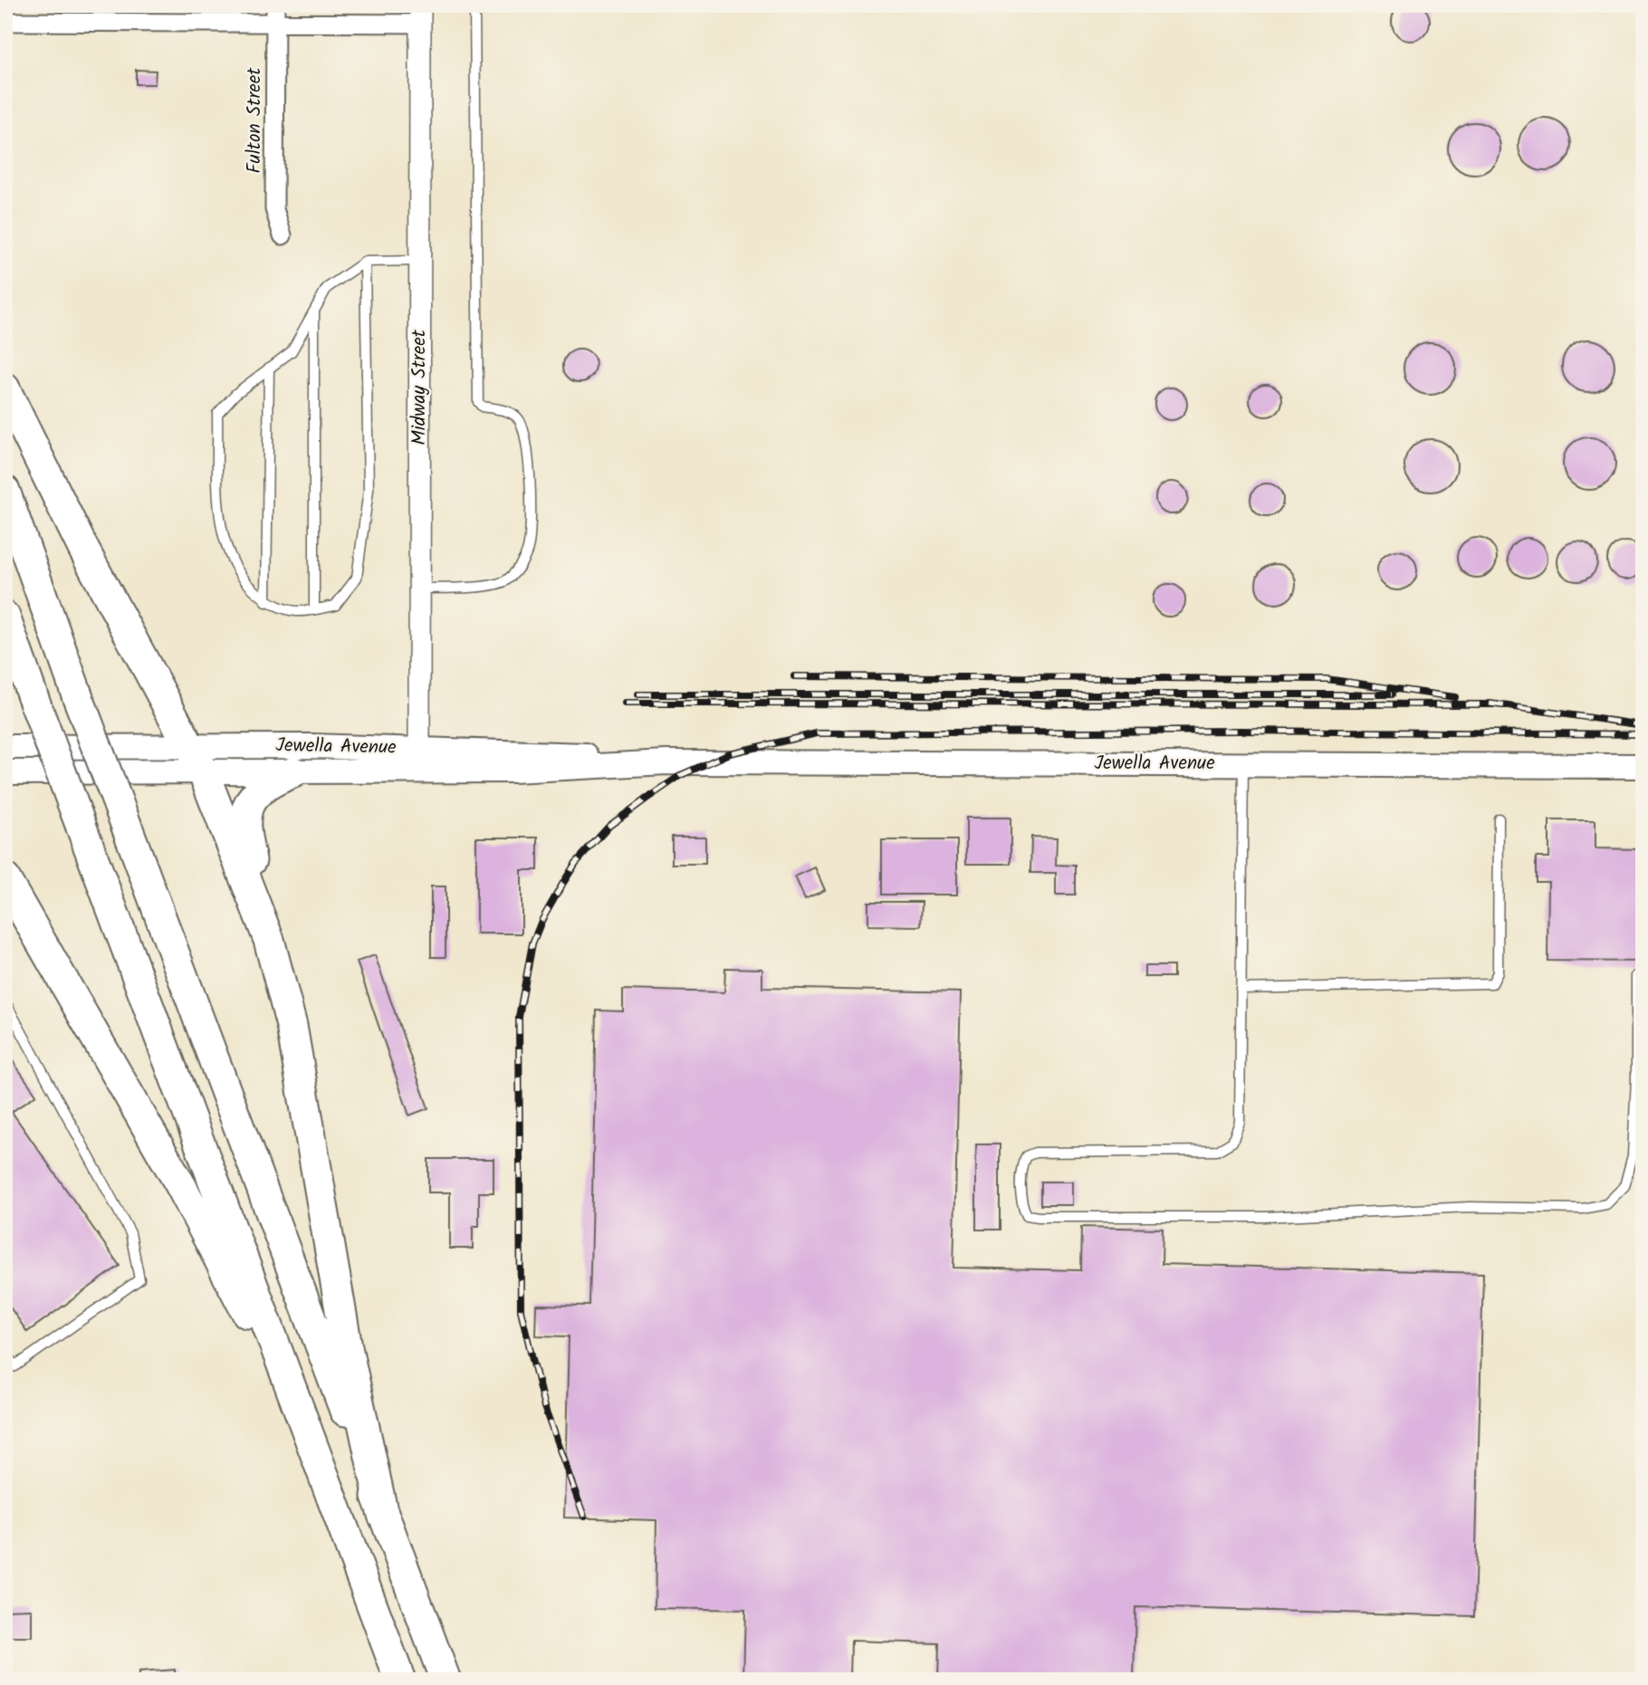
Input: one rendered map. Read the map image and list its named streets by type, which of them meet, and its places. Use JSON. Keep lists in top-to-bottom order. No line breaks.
{"streets":{"main road":["Jewella Avenue"],"street":["Fulton Street","Midway Street"]},"crossings":[["Midway Street","Jewella Avenue"]]}
